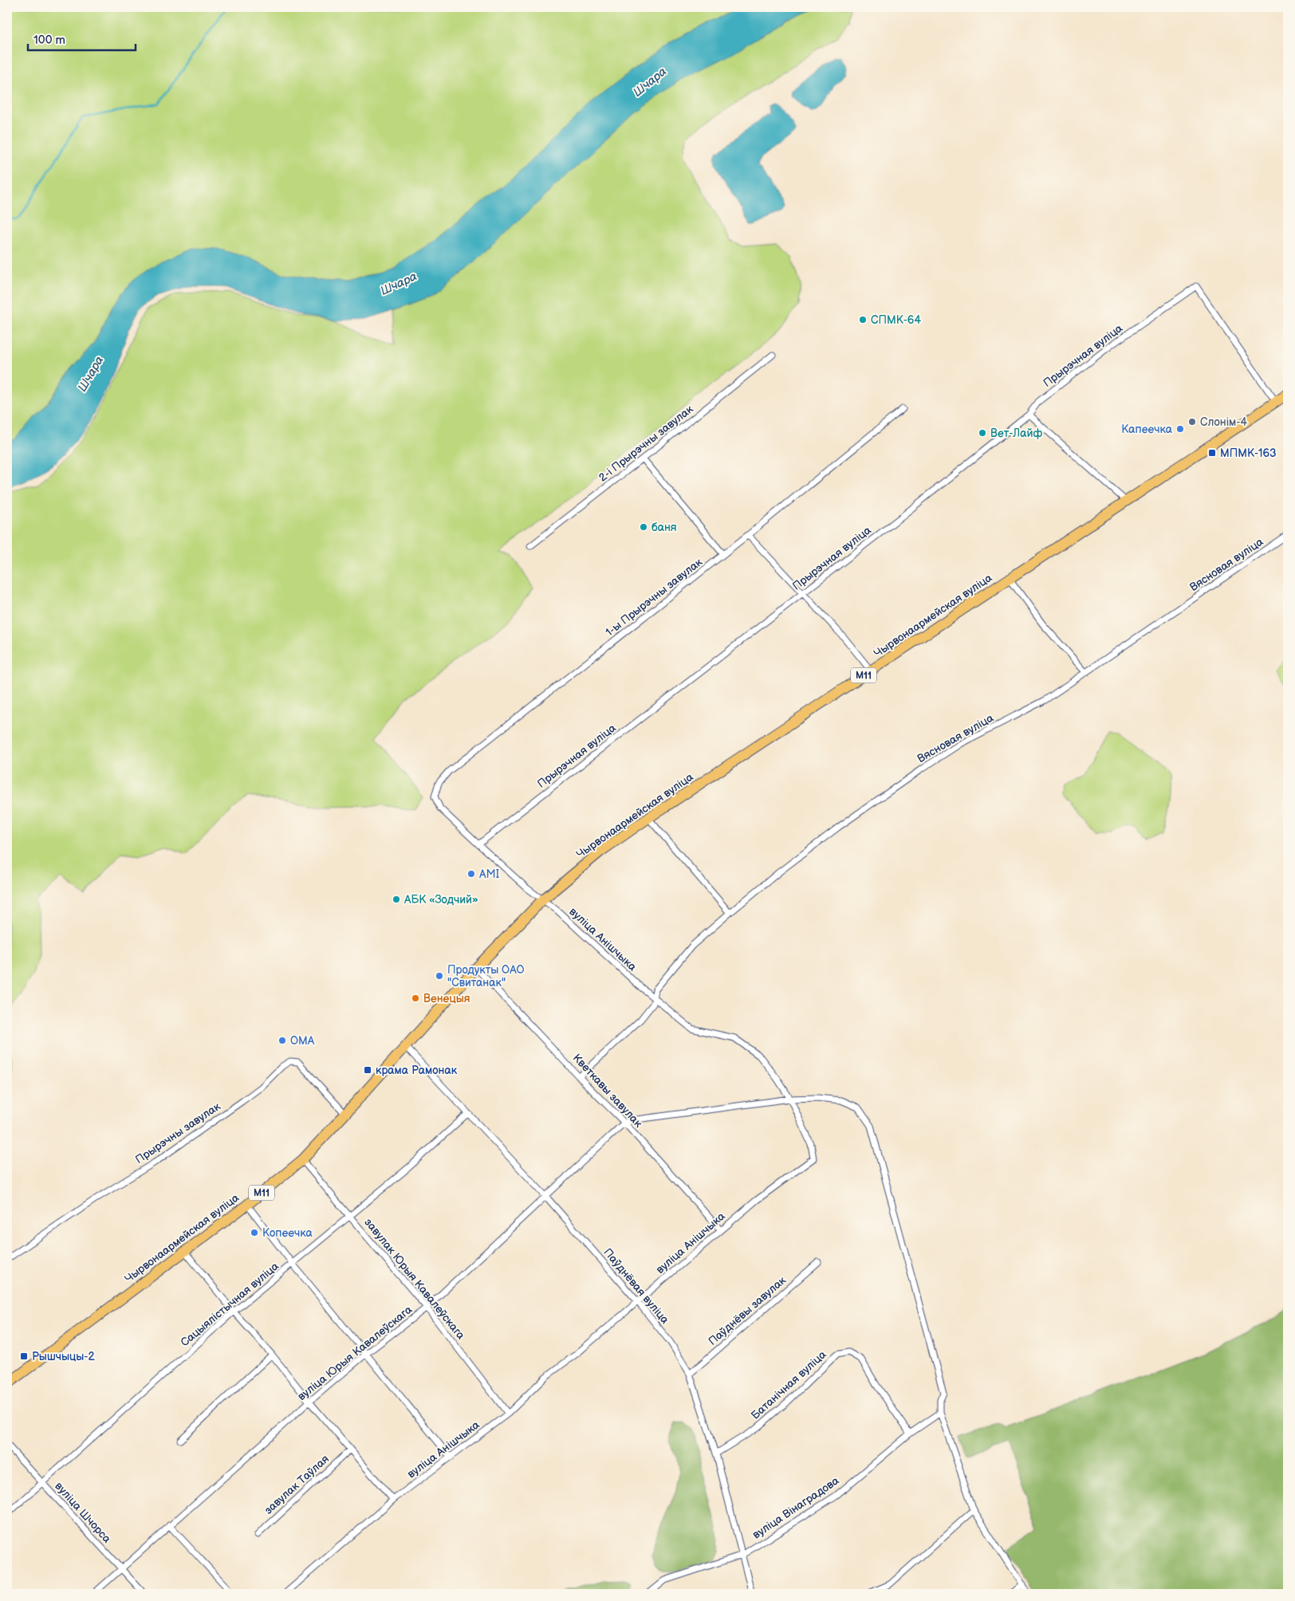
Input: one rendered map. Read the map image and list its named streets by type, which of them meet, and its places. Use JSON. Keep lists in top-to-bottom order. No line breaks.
{"streets":{"highway":["Чырвонаармейская вуліца","М11"],"street":["Прырэчная вуліца","2-і Прырэчны завулак","Вясновая вуліца","1-ы Прырэчны завулак","вуліца Анішчыка","Кветкавы завулак","Прырэчны завулак","завулак Юрыя Кавалеўскага","Паўднёвая вуліца","Сацыялістычная вуліца","Паўднёвы завулак","вуліца Юрыя Кавалеўскага","Батанічная вуліца","завулак Таўлая","вуліца Вінаградова","вуліца Шчорса"]},"crossings":[["Прырэчная вуліца","Чырвонаармейская вуліца"],["Прырэчная вуліца","вуліца Анішчыка"],["Вясновая вуліца","вуліца Анішчыка"],["1-ы Прырэчны завулак","вуліца Анішчыка"],["Чырвонаармейская вуліца","вуліца Анішчыка"],["Чырвонаармейская вуліца","Кветкавы завулак"],["Чырвонаармейская вуліца","Прырэчны завулак"],["Чырвонаармейская вуліца","завулак Юрыя Кавалеўскага"],["Чырвонаармейская вуліца","Паўднёвая вуліца"],["вуліца Анішчыка","Кветкавы завулак"],["вуліца Анішчыка","завулак Юрыя Кавалеўскага"],["вуліца Анішчыка","Паўднёвая вуліца"],["Кветкавы завулак","вуліца Юрыя Кавалеўскага"],["завулак Юрыя Кавалеўскага","Сацыялістычная вуліца"],["завулак Юрыя Кавалеўскага","вуліца Юрыя Кавалеўскага"],["Паўднёвая вуліца","Сацыялістычная вуліца"],["Паўднёвая вуліца","Паўднёвы завулак"],["Паўднёвая вуліца","вуліца Юрыя Кавалеўскага"],["Паўднёвая вуліца","Батанічная вуліца"],["Паўднёвая вуліца","вуліца Вінаградова"],["Сацыялістычная вуліца","вуліца Шчорса"],["вуліца Юрыя Кавалеўскага","вуліца Шчорса"],["Батанічная вуліца","вуліца Вінаградова"]],"water":["Шчара"],"places":{"other":["СПМК-64","Слонім-4","Капеечка","Вет-Лайф","баня","AMI","АБК «Зодчий»","Продукты ОАО \"Свитанак\"","Венецыя","ОМА","Копеечка"],"transit":["МПМК-163","крама Рамонак","Рышчыцы-2"]},"scale_bar":"100 m"}
